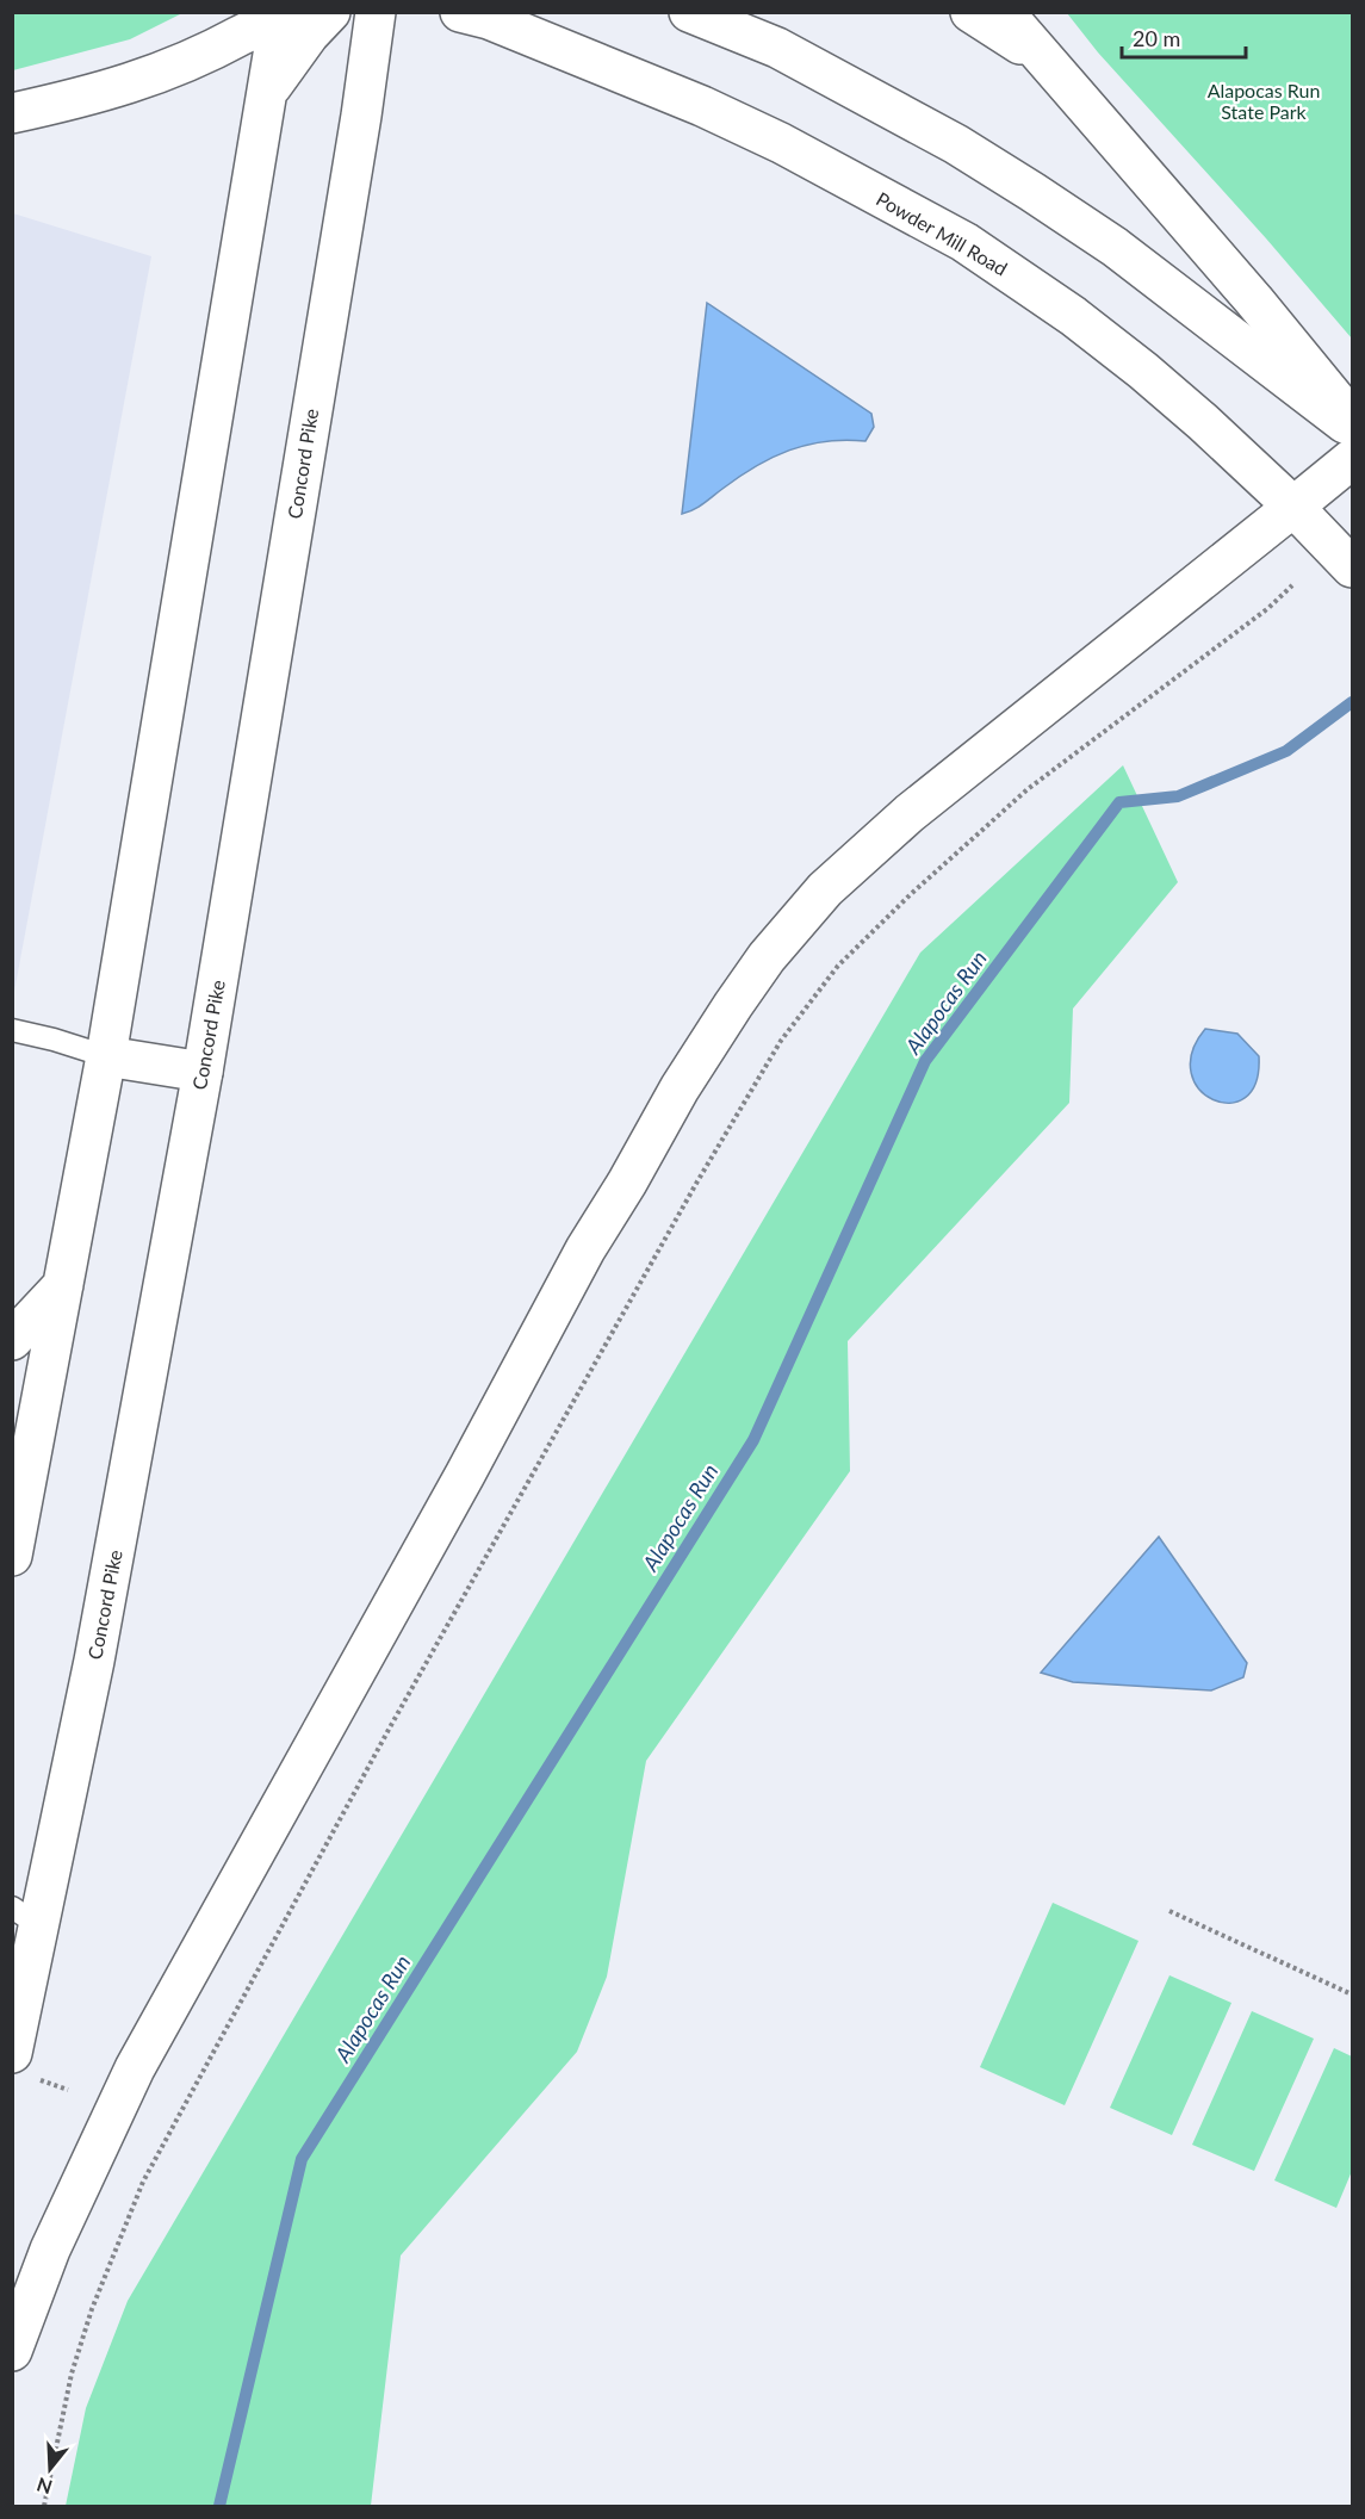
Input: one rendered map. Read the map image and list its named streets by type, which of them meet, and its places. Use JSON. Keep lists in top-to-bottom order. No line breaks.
{"streets":{"main road":["Powder Mill Road","Concord Pike"]},"water":["Alapocas Run"],"parks":["Alapocas Run State Park"],"scale_bar":"20 m","north":"bottom"}
